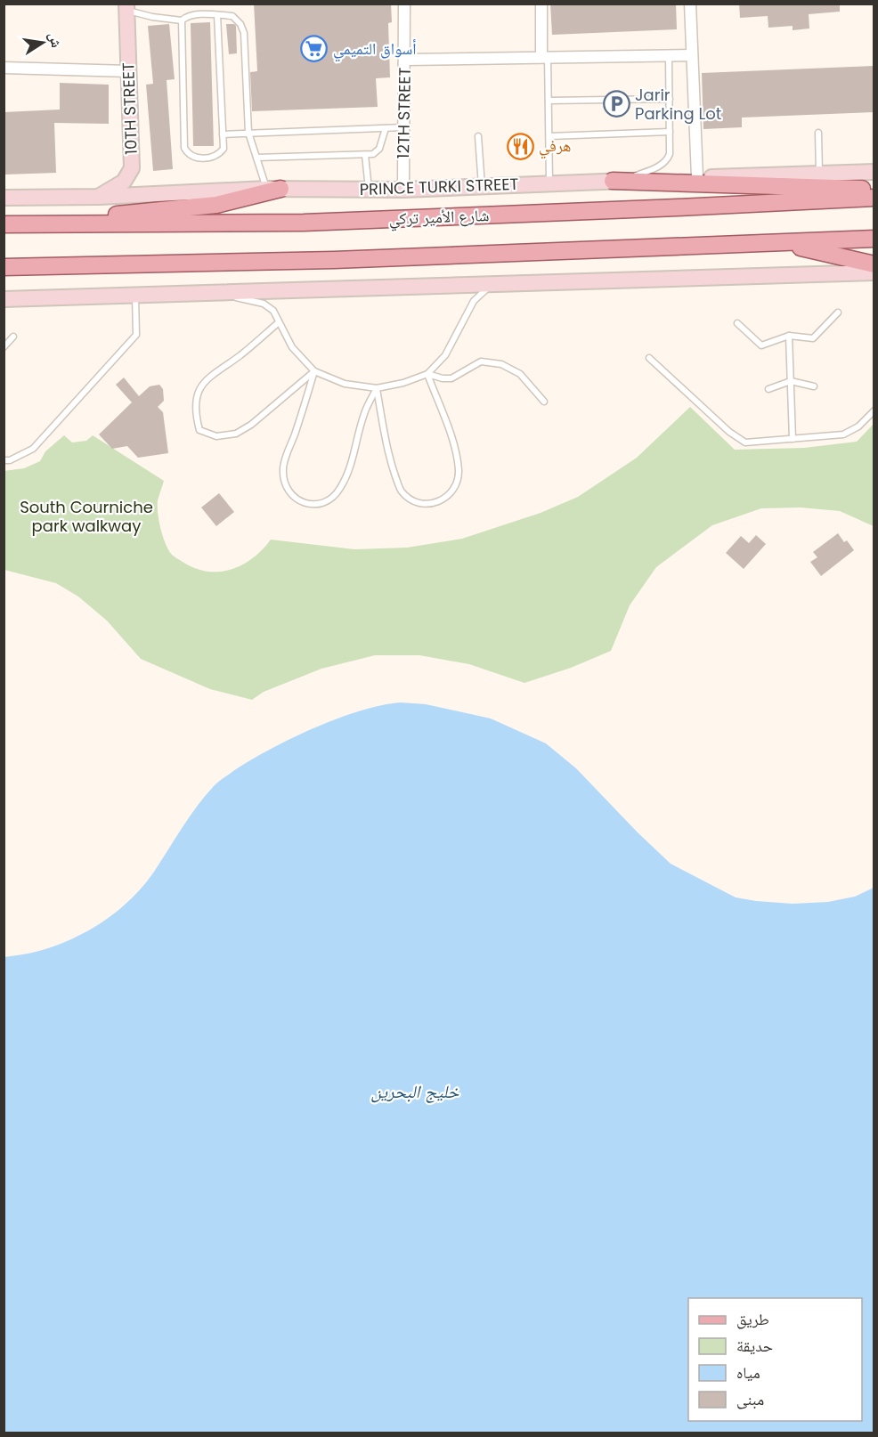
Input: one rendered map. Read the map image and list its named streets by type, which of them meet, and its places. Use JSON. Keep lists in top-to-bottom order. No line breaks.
{"streets":{"main road":["شارع الأمير تركي"],"street":["10TH STREET","12TH STREET","PRINCE TURKI STREET"]},"crossings":[["10TH STREET","PRINCE TURKI STREET"],["12TH STREET","PRINCE TURKI STREET"]],"water":["خليج البحرين"],"parks":["South Courniche park walkway"],"places":{"supermarket":["أسواق التميمي"],"parking":["Jarir Parking Lot"],"restaurant":["هرفي"]},"legend":["طريق","حديقة","مياه","مبنى"],"north":"right"}
